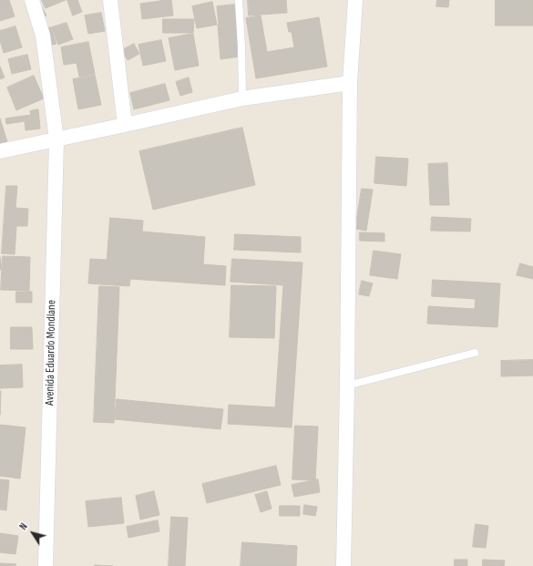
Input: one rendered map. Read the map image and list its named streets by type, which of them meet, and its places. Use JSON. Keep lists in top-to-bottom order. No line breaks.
{"streets":{"street":["Avenida Eduardo Mondlane"]},"north":"top left"}
